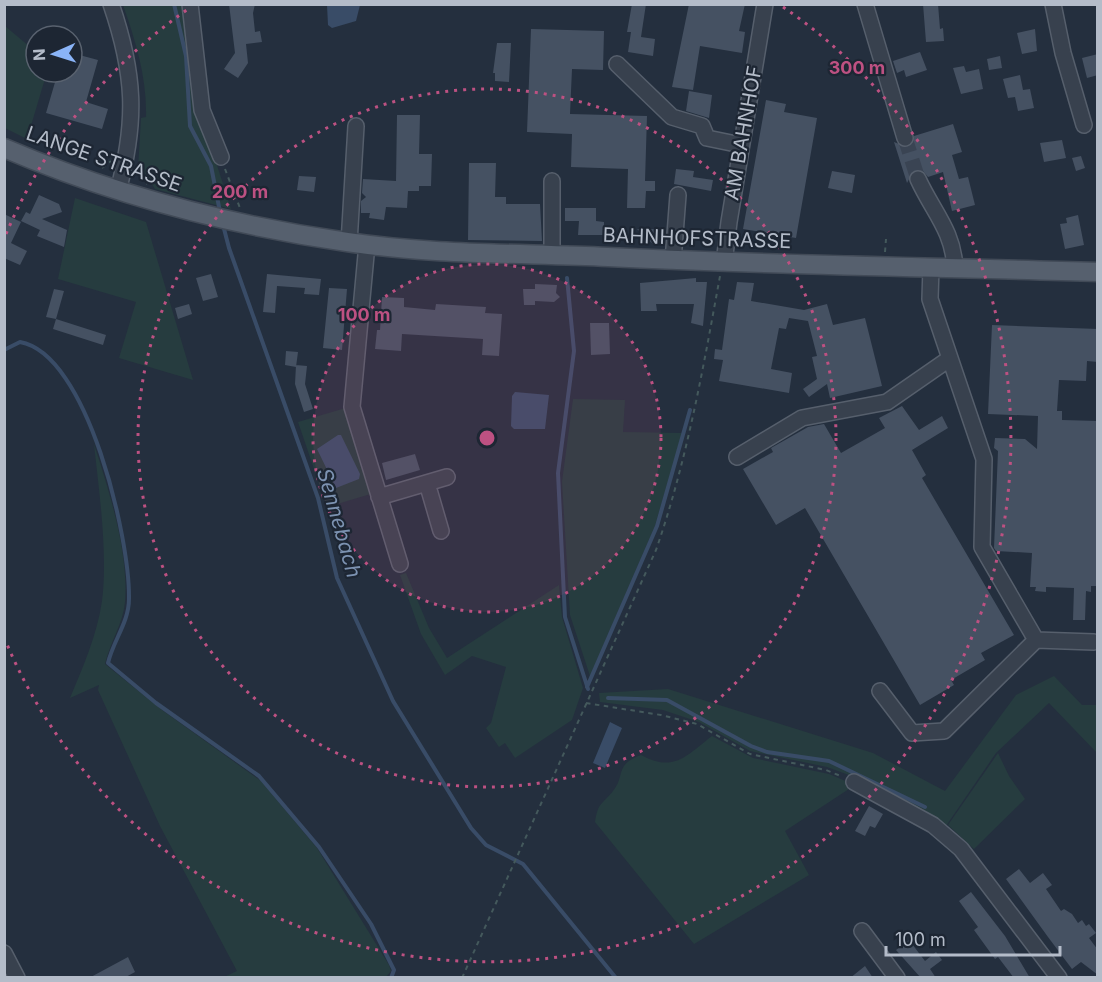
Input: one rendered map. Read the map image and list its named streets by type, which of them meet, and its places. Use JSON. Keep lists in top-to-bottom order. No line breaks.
{"streets":{"main road":["LANGE STRASSE","BAHNHOFSTRASSE"],"street":["AM BAHNHOF"]},"crossings":[["AM BAHNHOF","BAHNHOFSTRASSE"],["LANGE STRASSE","BAHNHOFSTRASSE"]],"water":["Sennebach"],"scale_bar":"100 m","north":"left","rings":["300 m","200 m","100 m"]}
